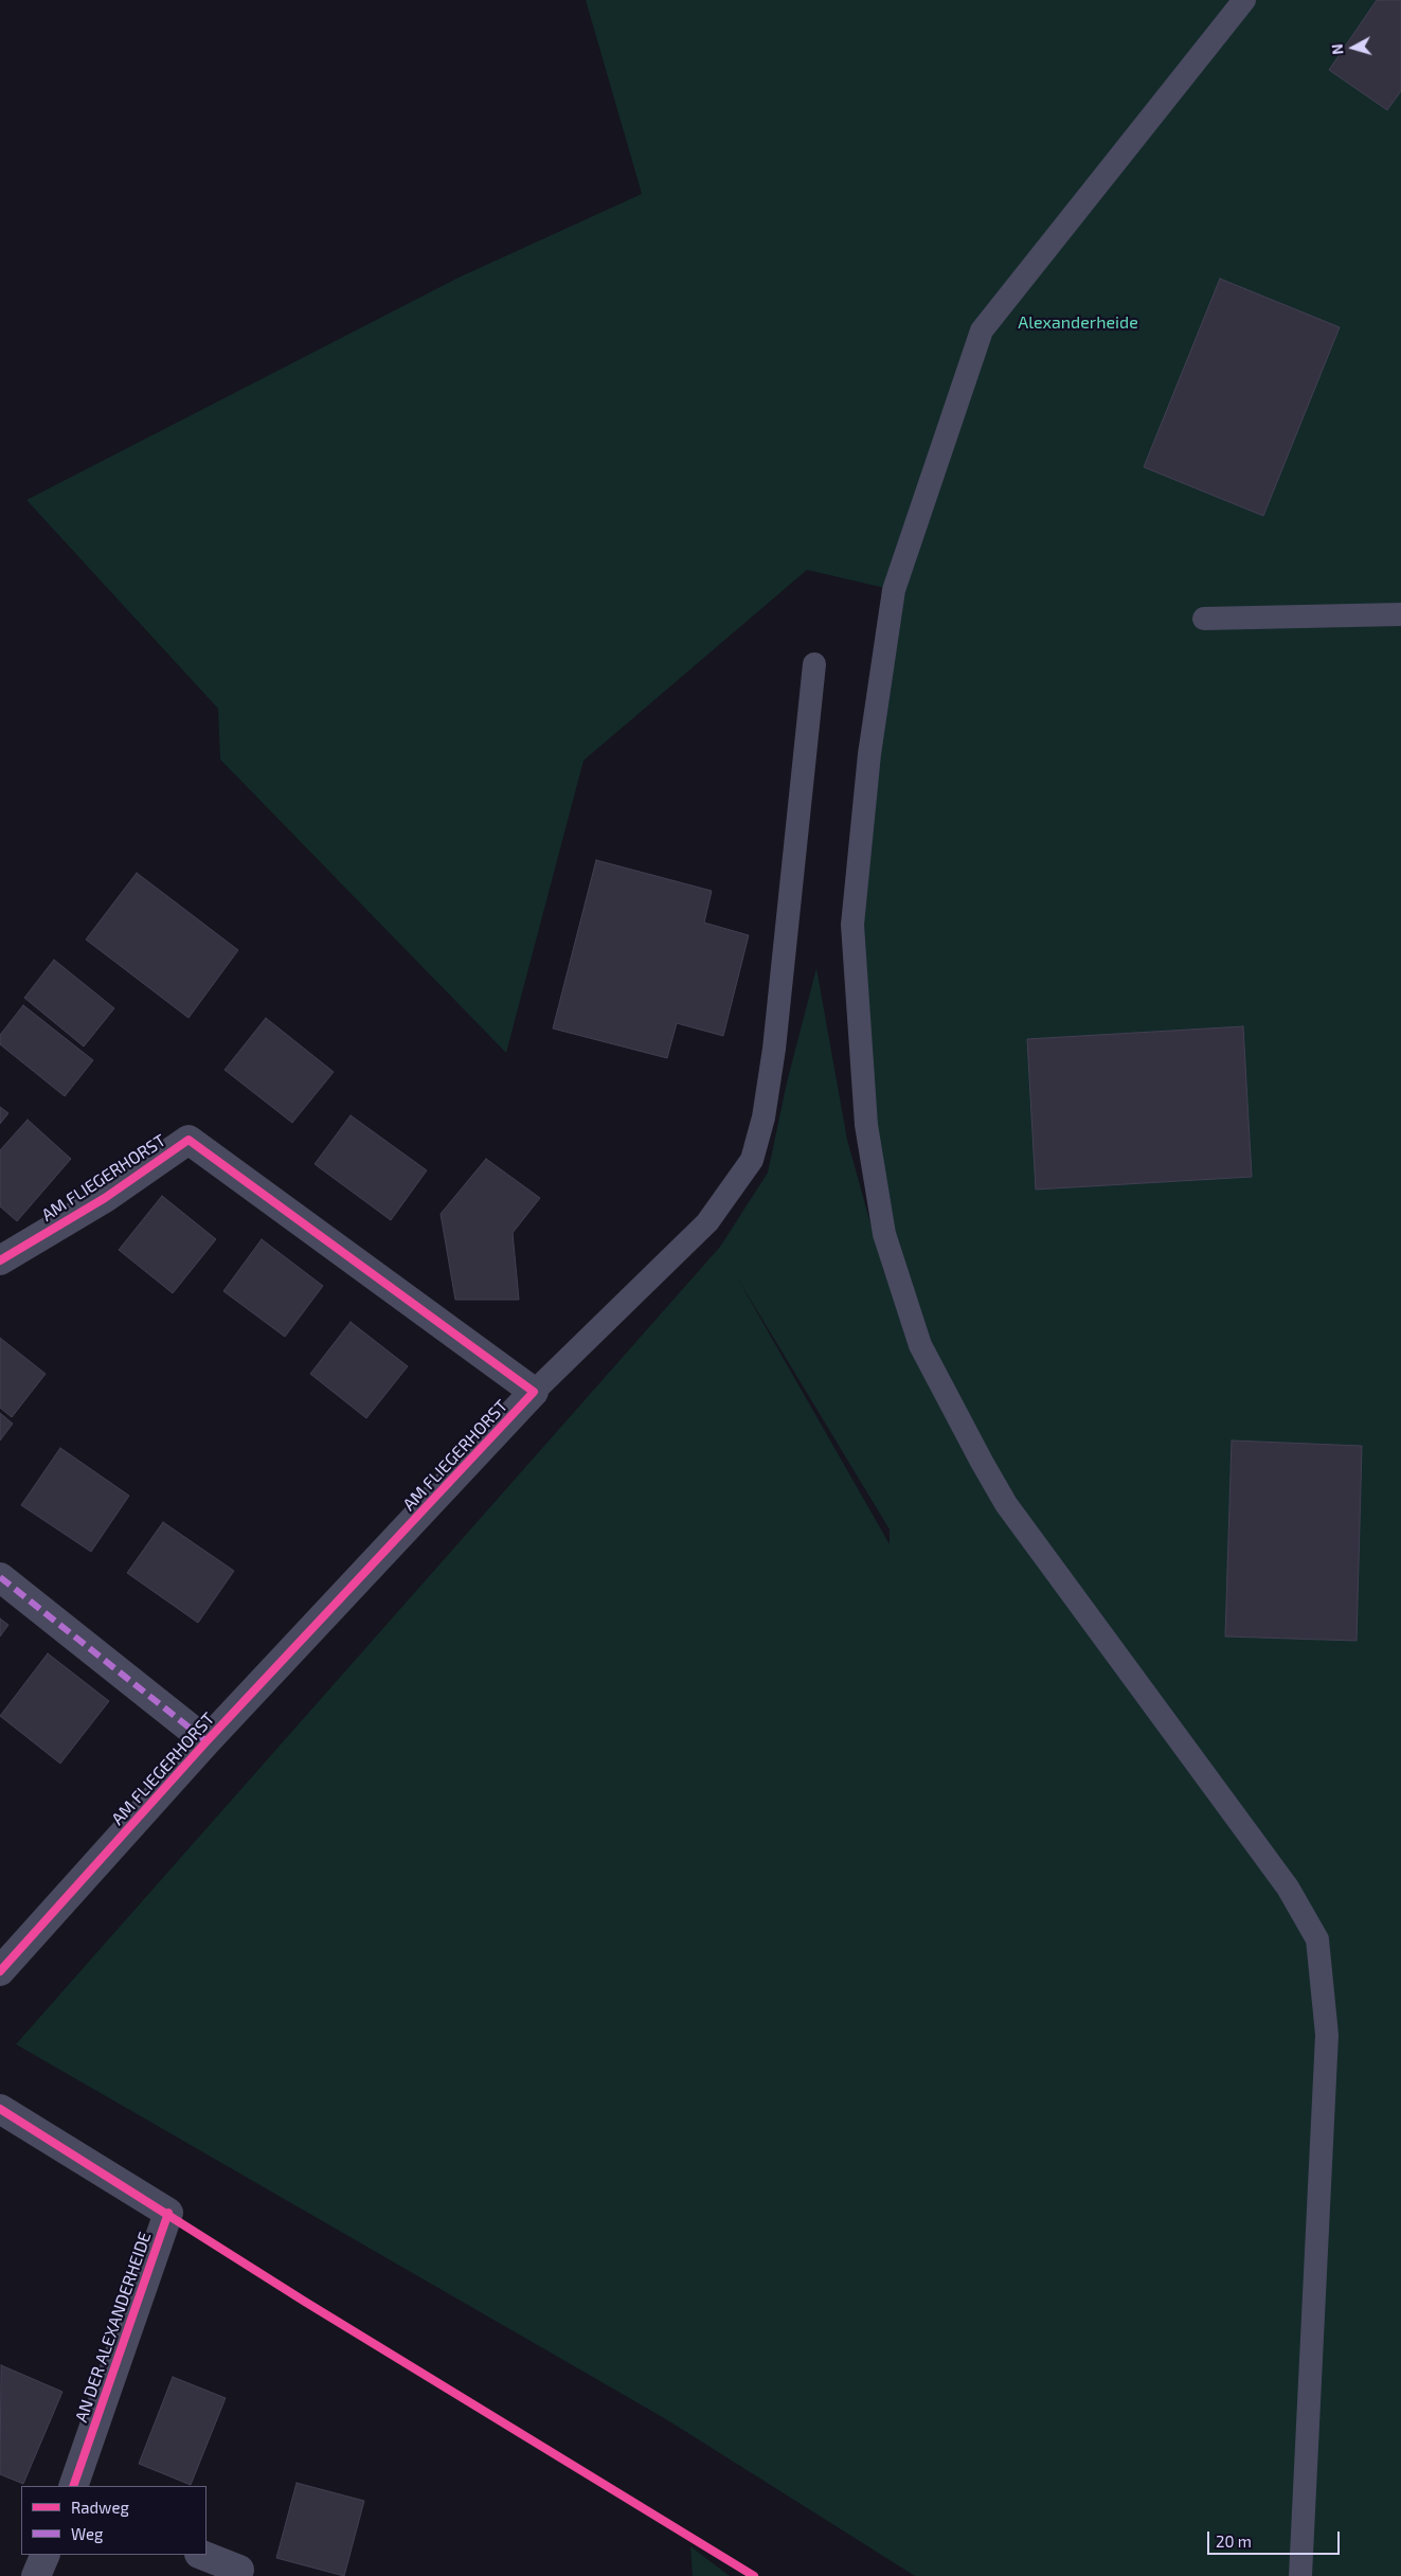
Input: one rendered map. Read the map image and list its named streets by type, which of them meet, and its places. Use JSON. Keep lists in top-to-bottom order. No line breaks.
{"streets":{"street":["AM FLIEGERHORST","AN DER ALEXANDERHEIDE"]},"parks":["Alexanderheide"],"legend":["Radweg","Weg"],"scale_bar":"20 m","north":"left"}
